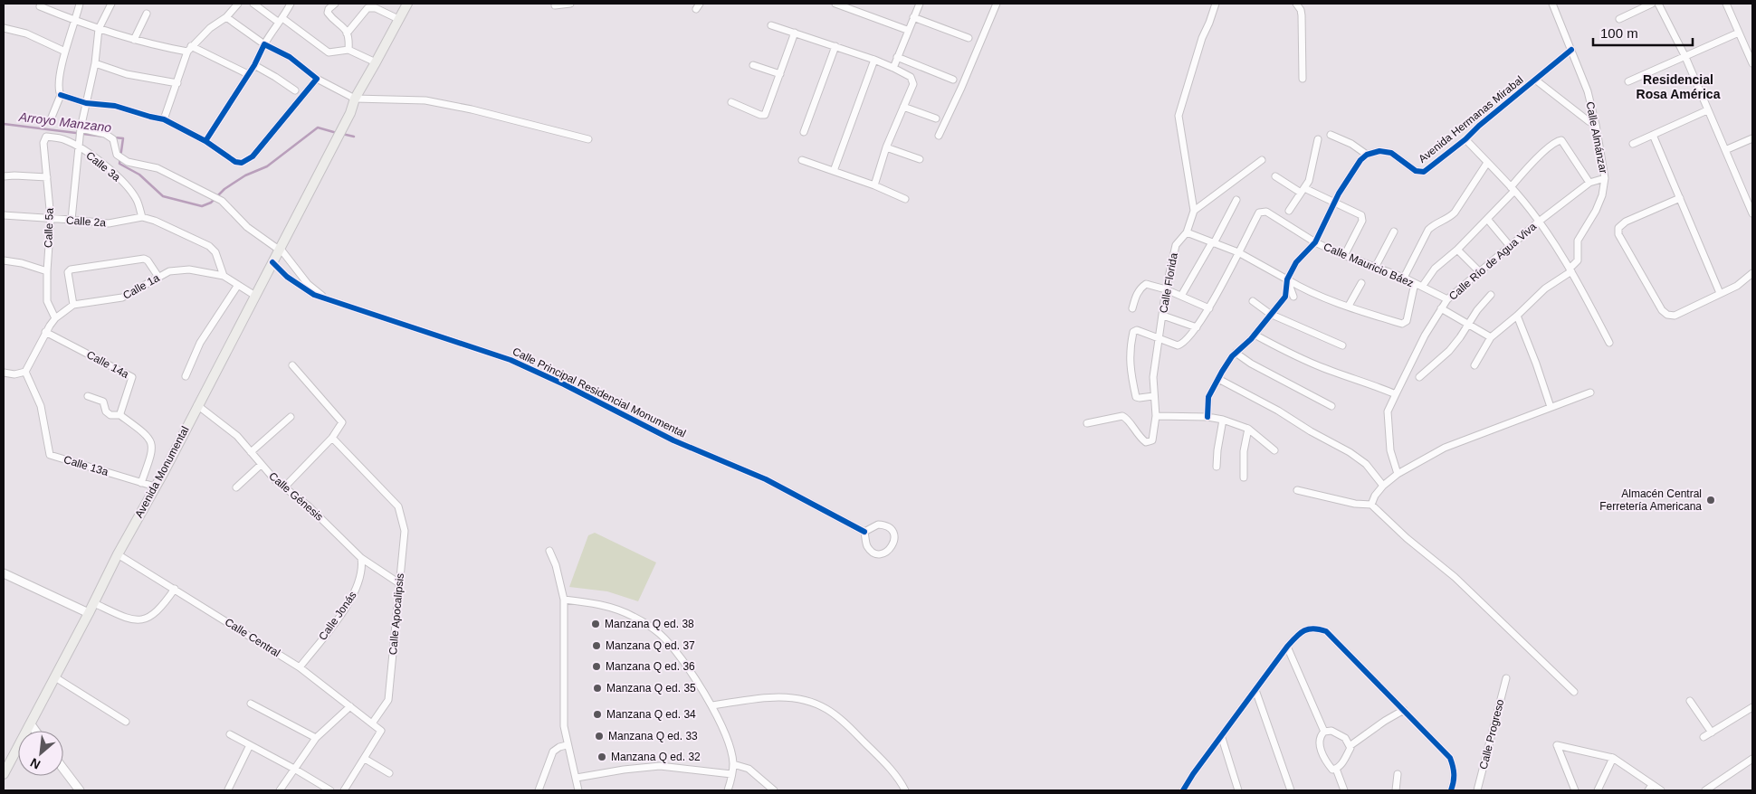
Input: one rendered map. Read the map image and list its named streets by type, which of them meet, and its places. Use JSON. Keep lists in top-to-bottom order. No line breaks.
{"streets":{"main road":["Avenida Monumental"],"street":["Avenida Hermanas Mirabal","Calle Almánzar","Calle 3a","Calle 2a","Calle 5a","Calle Río de Agua Viva","Calle Mauricio Báez","Calle Florida","Calle 1a","Calle 14a","Calle Principal Residencial Monumental","Calle 13a","Calle Génesis","Calle Apocalipsis","Calle Jonás","Calle Central","Calle Progreso"]},"crossings":[["Avenida Hermanas Mirabal","Calle Almánzar"],["Calle Almánzar","Calle Río de Agua Viva"],["Calle 3a","Calle 2a"],["Calle 3a","Calle 5a"],["Calle 2a","Calle 5a"],["Calle 5a","Calle 1a"],["Calle Río de Agua Viva","Calle Mauricio Báez"],["Calle 1a","Calle 14a"],["Calle 1a","Calle 13a"],["Calle 1a","Avenida Monumental"],["Calle Principal Residencial Monumental","Avenida Monumental"],["Calle 13a","Avenida Monumental"],["Avenida Monumental","Calle Génesis"],["Avenida Monumental","Calle Central"],["Calle Génesis","Calle Apocalipsis"],["Calle Génesis","Calle Jonás"],["Calle Apocalipsis","Calle Central"],["Calle Jonás","Calle Central"]],"districts":["Residencial Rosa América"],"water":["Arroyo Manzano"],"places":["Almacén Central Ferretería Americana","Manzana Q ed. 38","Manzana Q ed. 37","Manzana Q ed. 36","Manzana Q ed. 35","Manzana Q ed. 34","Manzana Q ed. 33","Manzana Q ed. 32"],"scale_bar":"100 m","north":"bottom left"}
